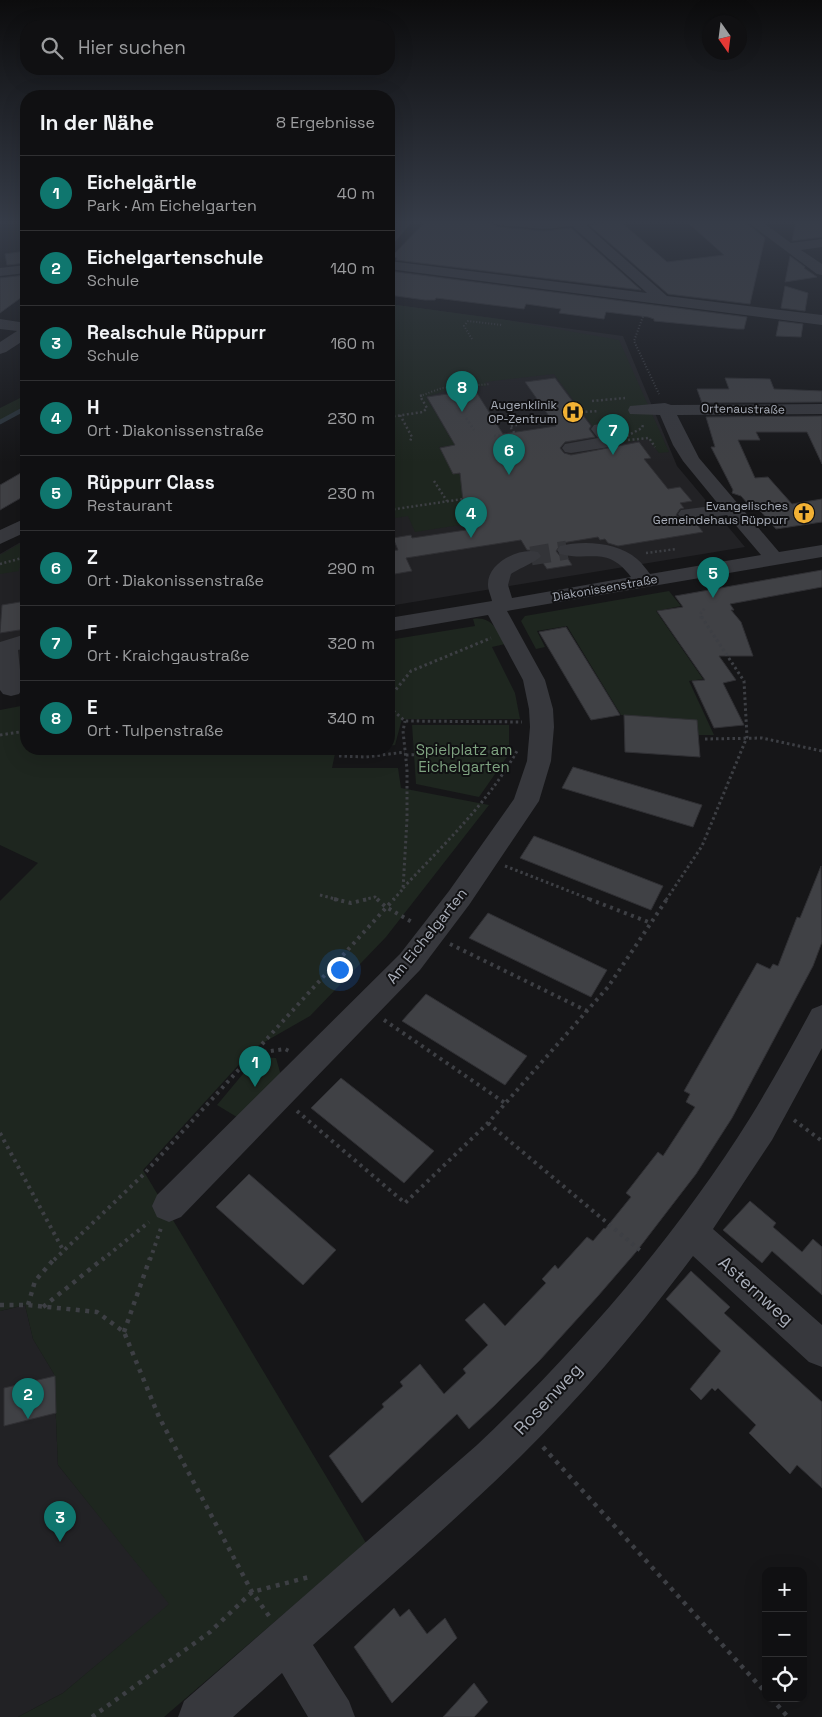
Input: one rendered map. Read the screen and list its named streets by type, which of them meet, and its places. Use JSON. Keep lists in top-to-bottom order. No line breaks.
{"streets":{"street":["Ortenaustraße","Diakonissenstraße","Am Eichelgarten","Asternweg","Rosenweg"]},"crossings":[["Diakonissenstraße","Am Eichelgarten"],["Asternweg","Rosenweg"]],"parks":["Spielplatz am Eichelgarten"],"places":{"hospital":["Augenklinik OP-Zentrum"],"church":["Evangelisches Gemeindehaus Rüppurr"]},"north":"bottom","page":{"search":"Hier suchen","heading":["In der Nähe","8 Ergebnisse"],"list":[{"mark":"1","name":"Eichelgärtle","note":"Park · Am Eichelgarten","value":"40 m"},{"mark":"2","name":"Eichelgartenschule","note":"Schule","value":"140 m"},{"mark":"3","name":"Realschule Rüppurr","note":"Schule","value":"160 m"},{"mark":"4","name":"H","note":"Ort · Diakonissenstraße","value":"230 m"},{"mark":"5","name":"Rüppurr Class","note":"Restaurant","value":"230 m"},{"mark":"6","name":"Z","note":"Ort · Diakonissenstraße","value":"290 m"},{"mark":"7","name":"F","note":"Ort · Kraichgaustraße","value":"320 m"},{"mark":"8","name":"E","note":"Ort · Tulpenstraße","value":"340 m"}],"pins":["8","7","6","4","5","1","2","3"],"map_buttons":["+","−"]}}
